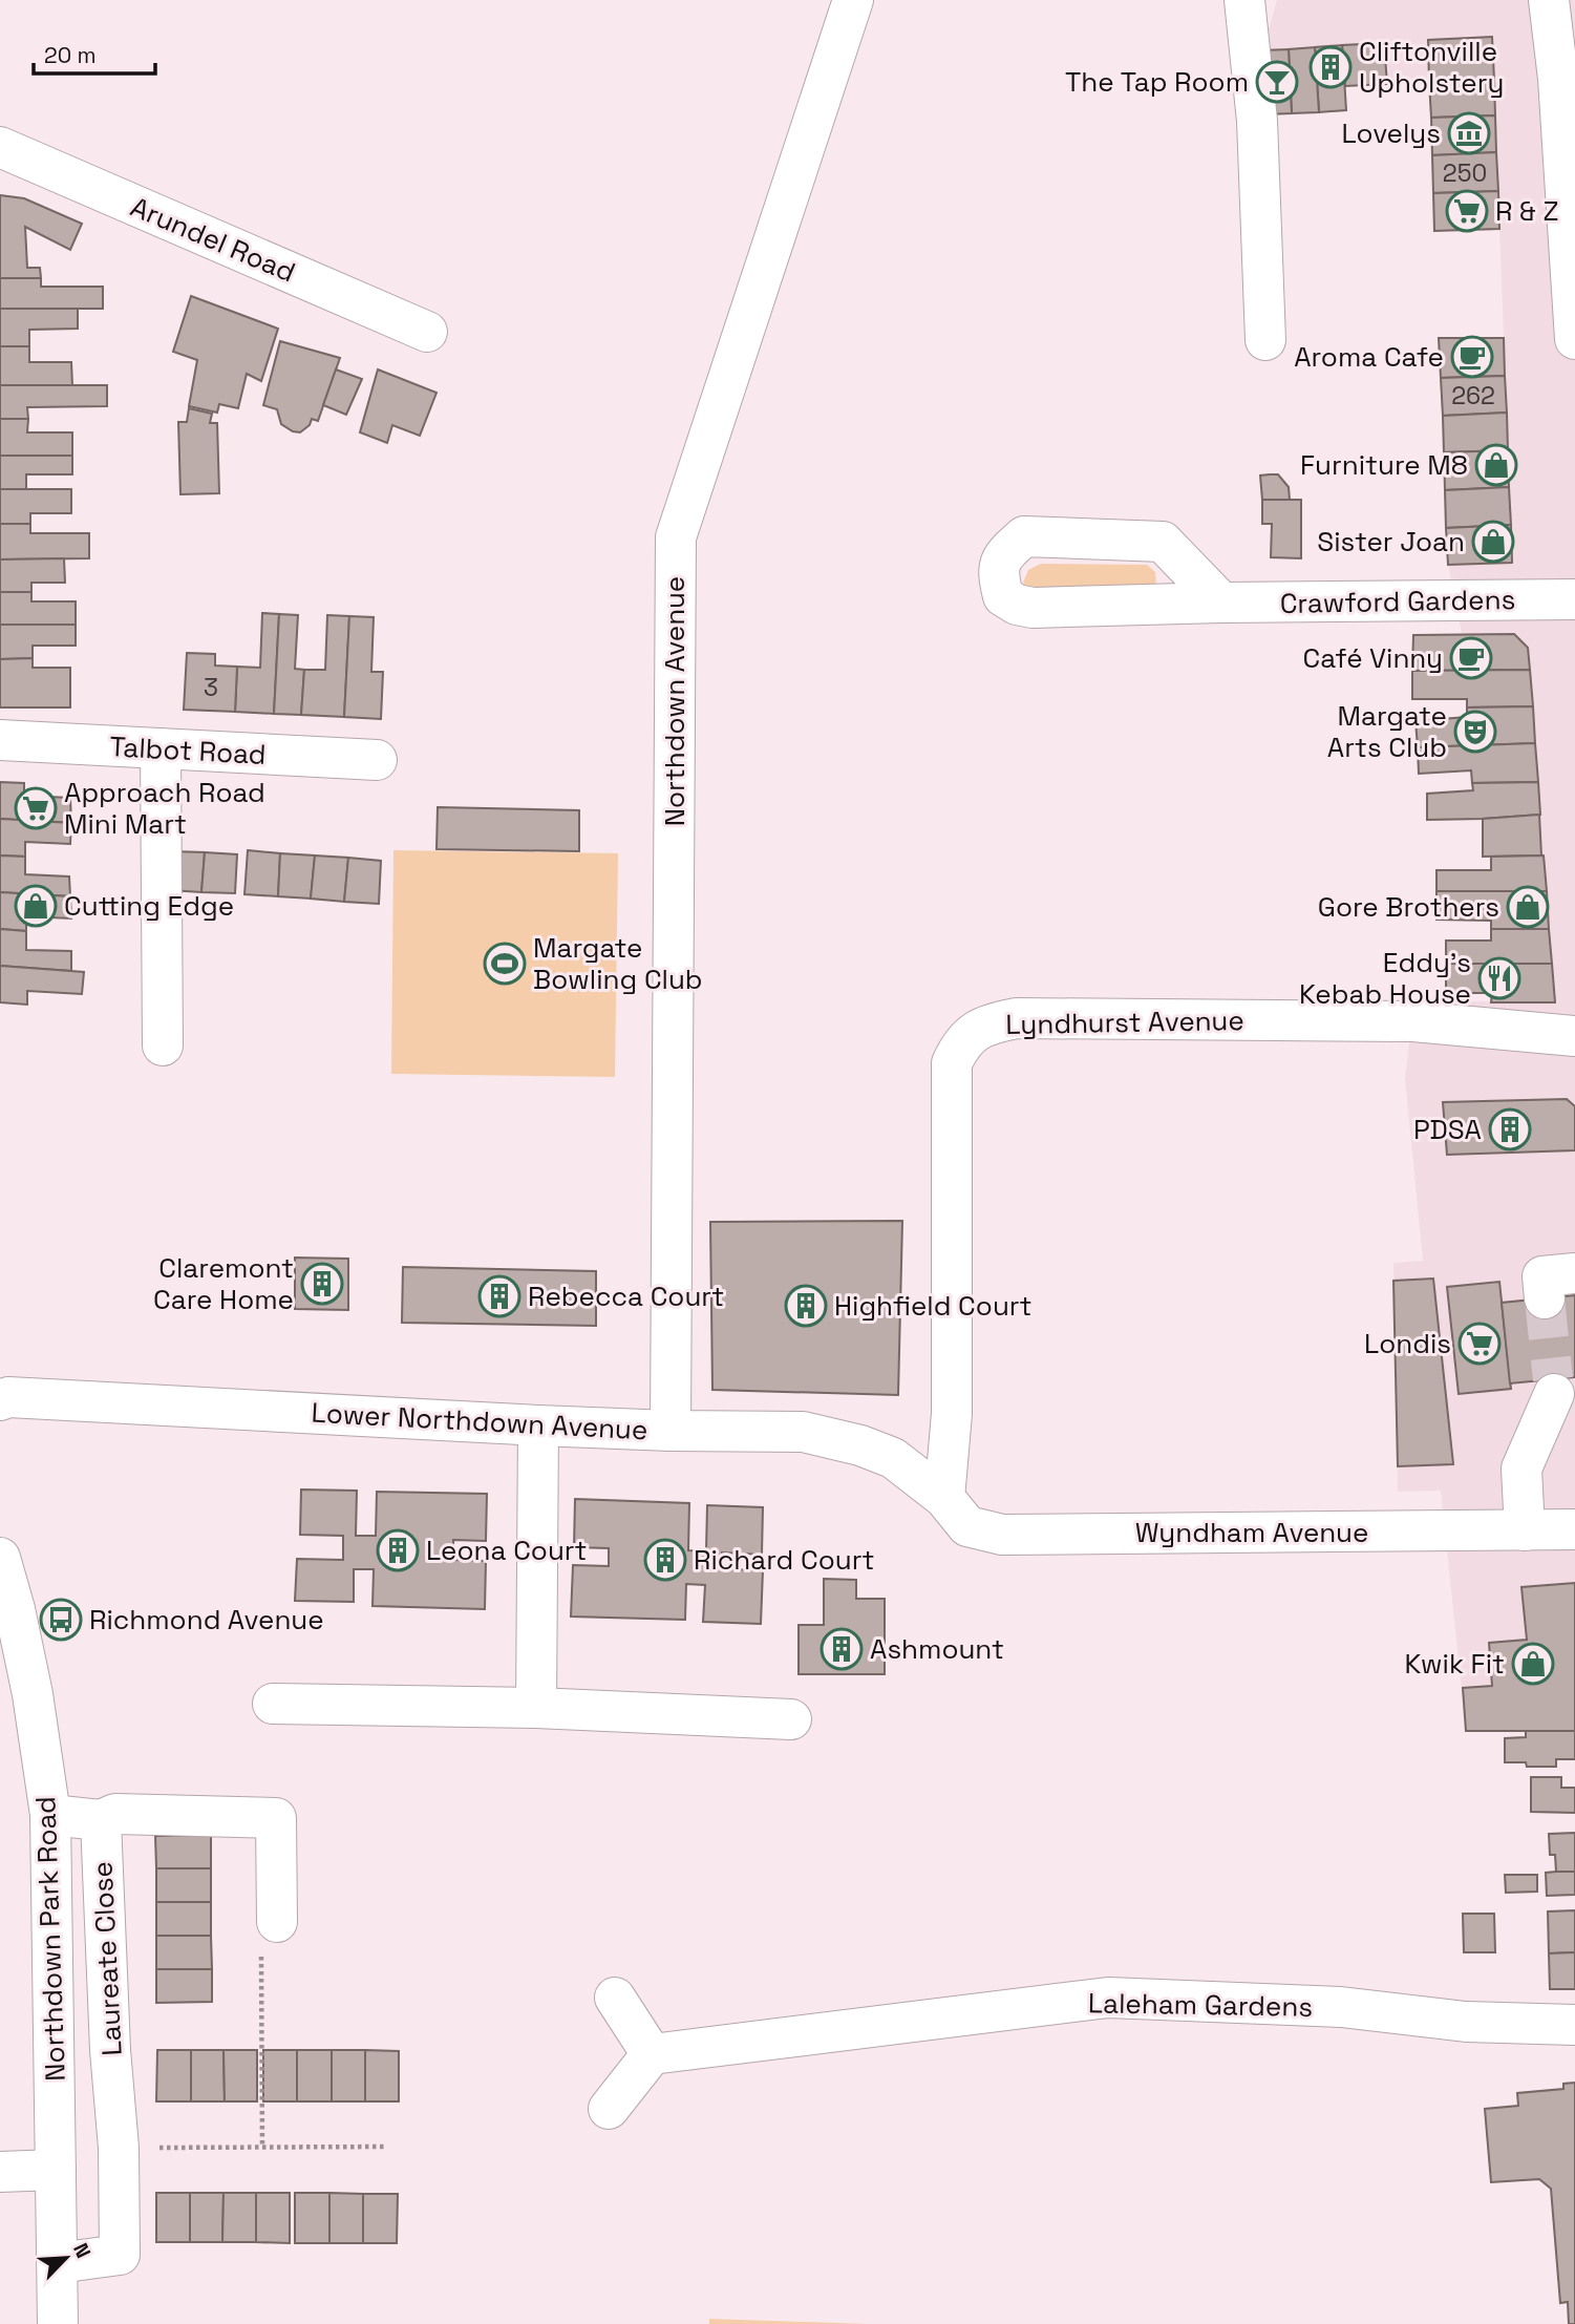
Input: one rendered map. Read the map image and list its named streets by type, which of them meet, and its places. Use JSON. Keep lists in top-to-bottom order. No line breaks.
{"streets":{"street":["Arundel Road","Crawford Gardens","Northdown Avenue","Talbot Road","Lyndhurst Avenue","Lower Northdown Avenue","Wyndham Avenue","Northdown Park Road","Laureate Close","Laleham Gardens"]},"crossings":[["Northdown Avenue","Lower Northdown Avenue"],["Lyndhurst Avenue","Lower Northdown Avenue"],["Lyndhurst Avenue","Wyndham Avenue"],["Lower Northdown Avenue","Wyndham Avenue"],["Northdown Park Road","Laureate Close"]],"places":{"building":["Cliftonville Upholstery","PDSA","Claremont Care Home","Rebecca Court","Highfield Court","Leona Court","Richard Court","Ashmount"],"bar":["The Tap Room"],"museum":["Lovelys"],"supermarket":["R & Z","Approach Road Mini Mart","Londis"],"cafe":["Aroma Cafe","Café Vinny"],"shop":["Furniture M8","Sister Joan","Cutting Edge","Gore Brothers","Kwik Fit"],"theatre":["Margate Arts Club"],"sports":["Margate Bowling Club"],"restaurant":["Eddy's Kebab House"],"bus stop":["Richmond Avenue"]},"house_numbers":["250","262","3"],"scale_bar":"20 m","north":"top right"}
